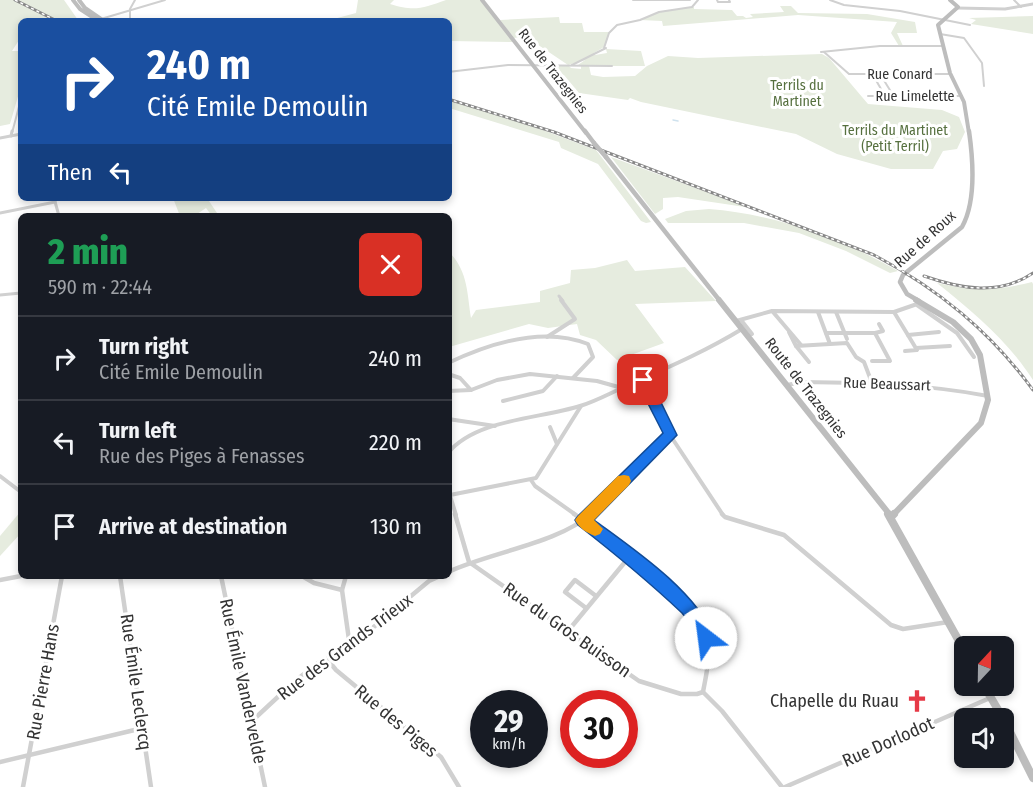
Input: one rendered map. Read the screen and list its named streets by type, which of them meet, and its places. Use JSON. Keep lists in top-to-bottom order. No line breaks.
{"streets":{"main road":["Rue de Trazegnies","Rue de Roux","Route de Trazegnies"],"street":["Rue Conard","Rue Limelette","Rue Beaussart","Rue du Gros Buisson","Rue des Grands Trieux","Rue Émile Vandervelde","Rue Pierre Hans","Rue Émile Leclercq","Rue des Piges","Rue Dorlodot"]},"crossings":[["Rue de Trazegnies","Route de Trazegnies"],["Rue Limelette","Rue de Roux"],["Rue de Roux","Rue Beaussart"],["Rue de Roux","Route de Trazegnies"],["Rue Beaussart","Route de Trazegnies"],["Rue des Grands Trieux","Rue Émile Vandervelde"],["Rue des Grands Trieux","Rue des Piges"]],"parks":["Terrils du Martinet","Terrils du Martinet (Petit Terril)"],"places":{"church":["Chapelle du Ruau"]},"north":"top","page":{"turn":["240 m","Cité Emile Demoulin"],"then":"Then","heading":["2 min","590 m · 22:44"],"list":[{"name":"Turn right","note":"Cité Emile Demoulin","value":"240 m"},{"name":"Turn left","note":"Rue des Piges à Fenasses","value":"220 m"},{"name":"Arrive at destination","value":"130 m"}],"speed":"29 km/h","limit":"30"}}
